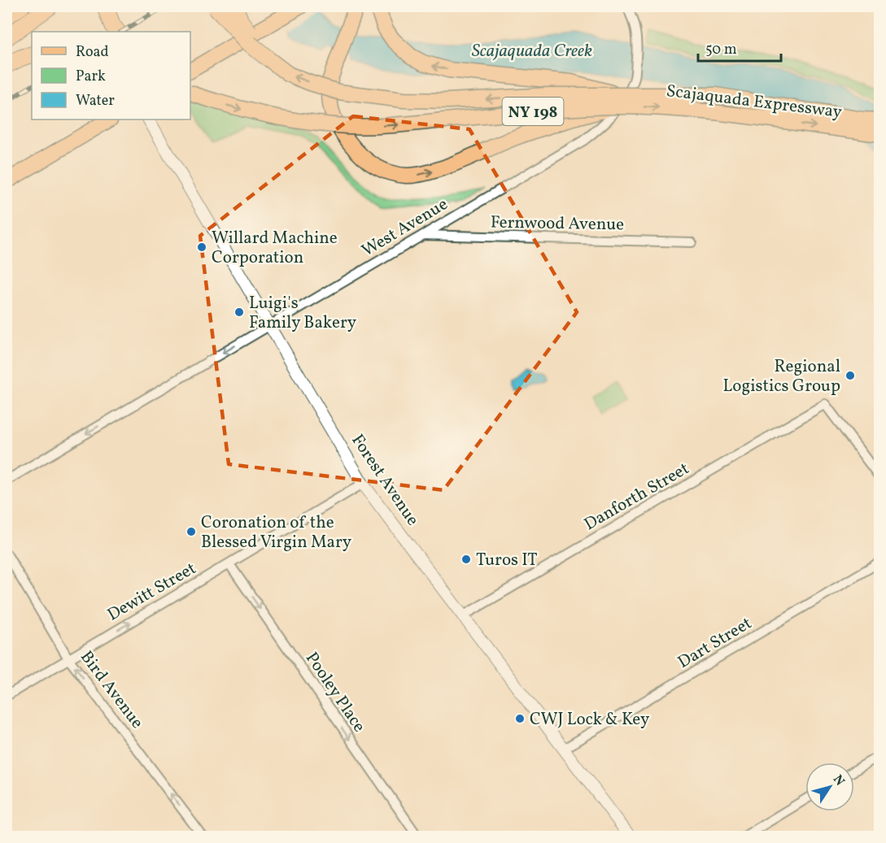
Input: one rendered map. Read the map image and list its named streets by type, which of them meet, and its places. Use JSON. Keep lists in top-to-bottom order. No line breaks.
{"streets":{"main road":["Scajaquada Expressway","NY 198"],"street":["Fernwood Avenue","West Avenue","Forest Avenue","Danforth Street","Dewitt Street","Dart Street","Bird Avenue","Pooley Place"]},"crossings":[["Fernwood Avenue","West Avenue"],["West Avenue","Forest Avenue"],["Forest Avenue","Danforth Street"],["Forest Avenue","Dewitt Street"],["Forest Avenue","Dart Street"],["Dewitt Street","Bird Avenue"],["Dewitt Street","Pooley Place"]],"one_way":["West Avenue","Dewitt Street","Bird Avenue","Pooley Place"],"water":["Scajaquada Creek"],"places":["Willard Machine Corporation","Luigi's Family Bakery","Regional Logistics Group","Coronation of the Blessed Virgin Mary","Turos IT","CWJ Lock & Key"],"legend":["Road","Park","Water"],"scale_bar":"50 m","north":"top right"}
